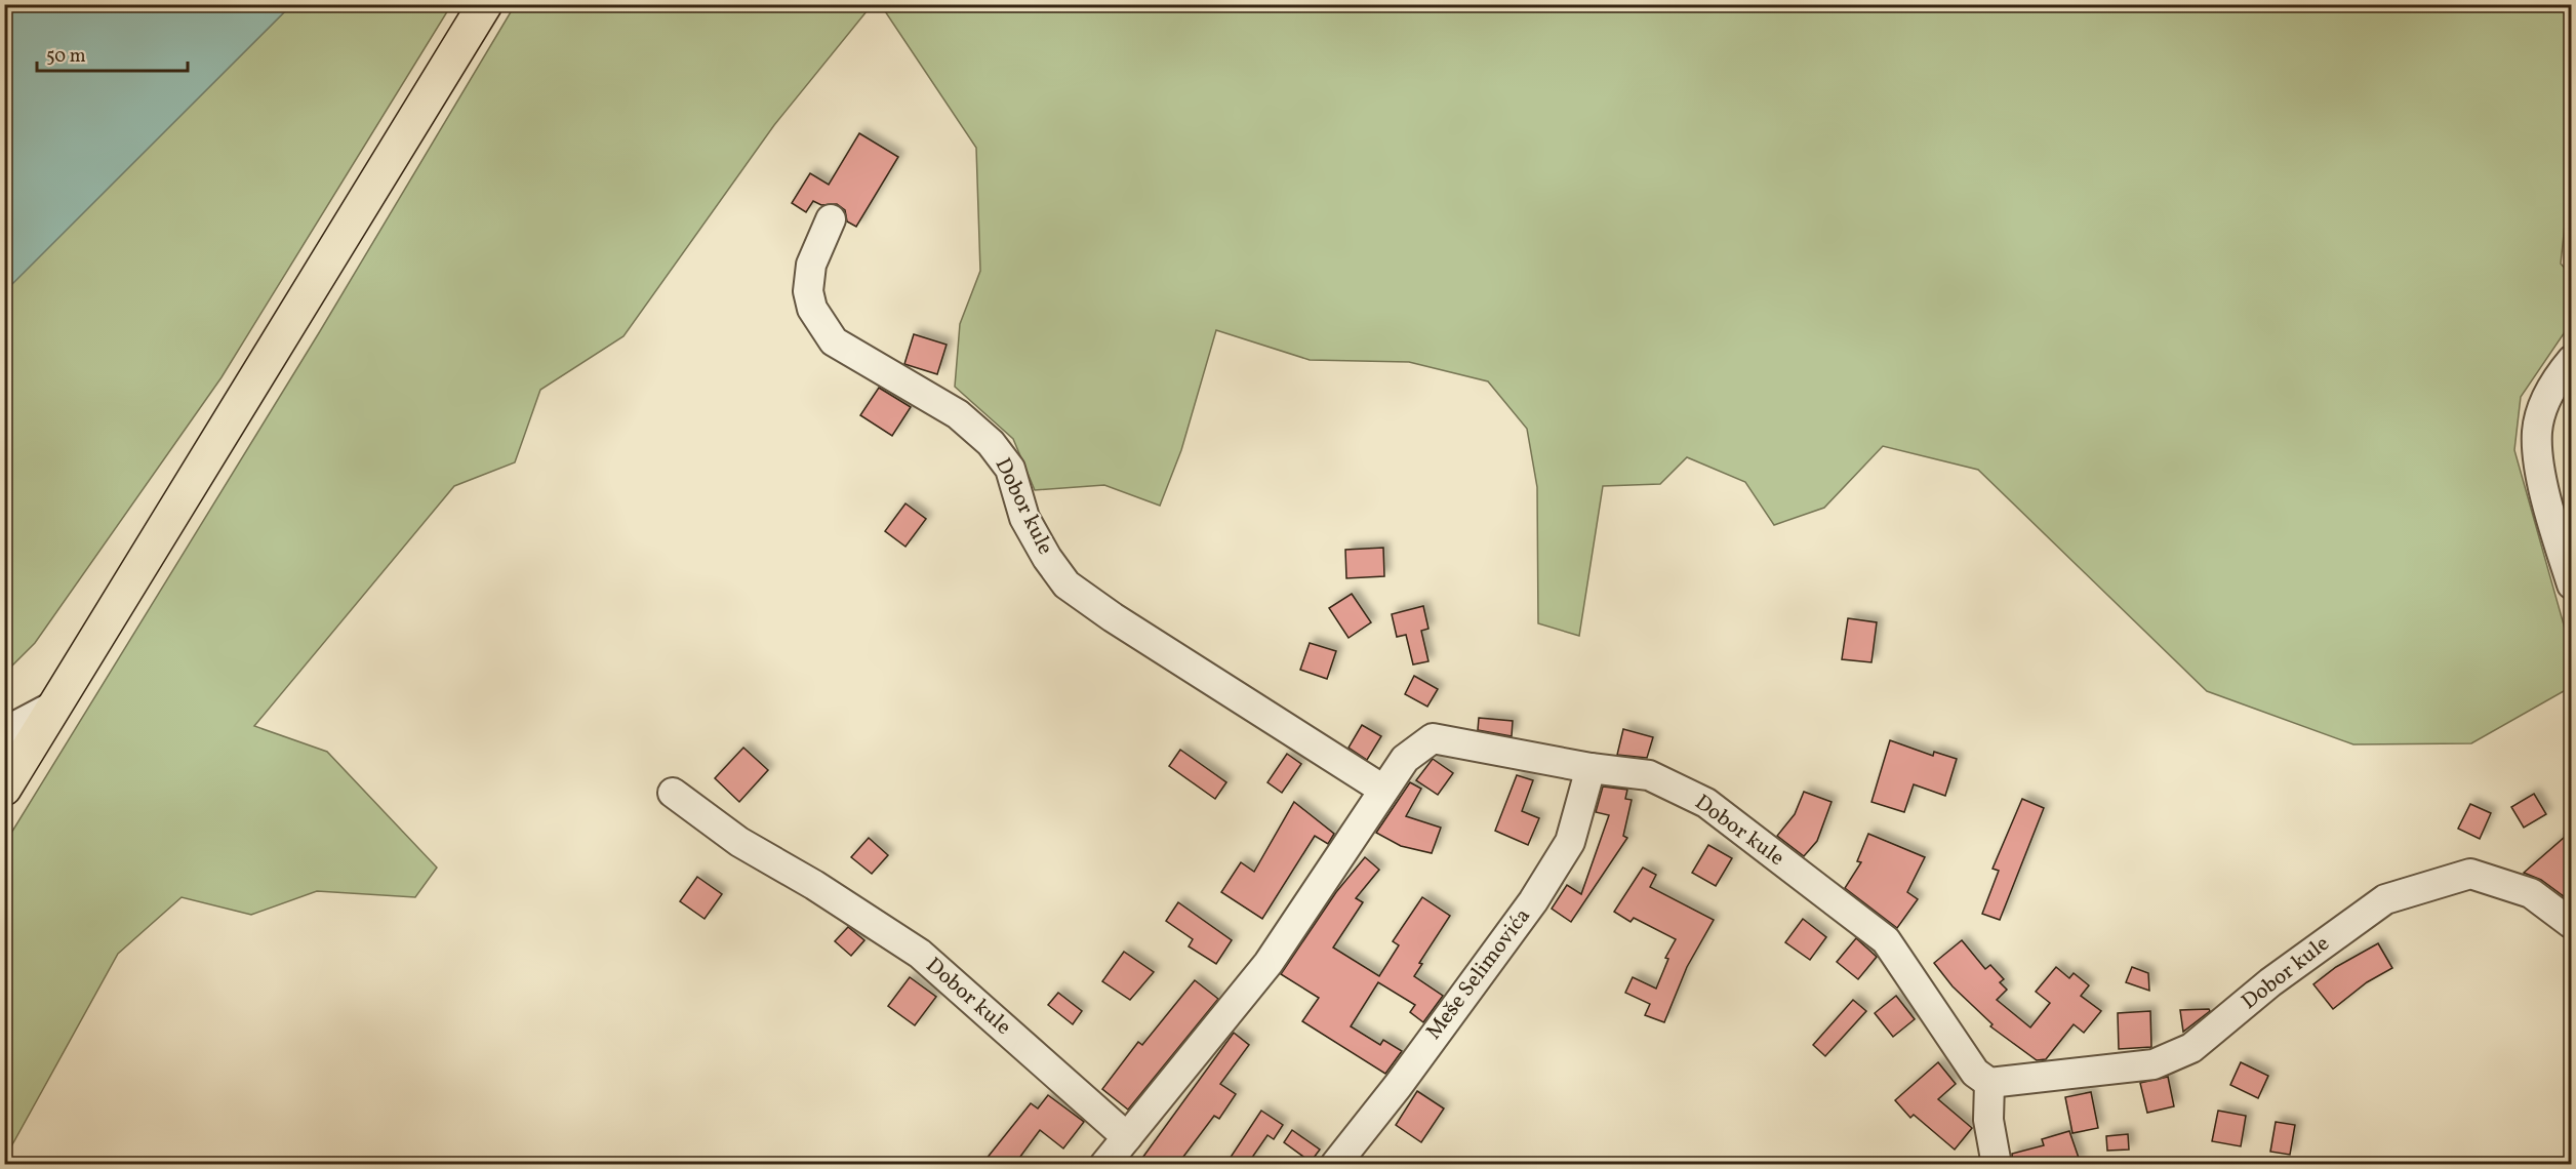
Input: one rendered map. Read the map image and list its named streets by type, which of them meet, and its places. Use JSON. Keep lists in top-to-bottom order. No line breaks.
{"streets":{"street":["Dobor kule","Meše Selimovića"]},"crossings":[["Dobor kule","Meše Selimovića"]],"scale_bar":"50 m"}
